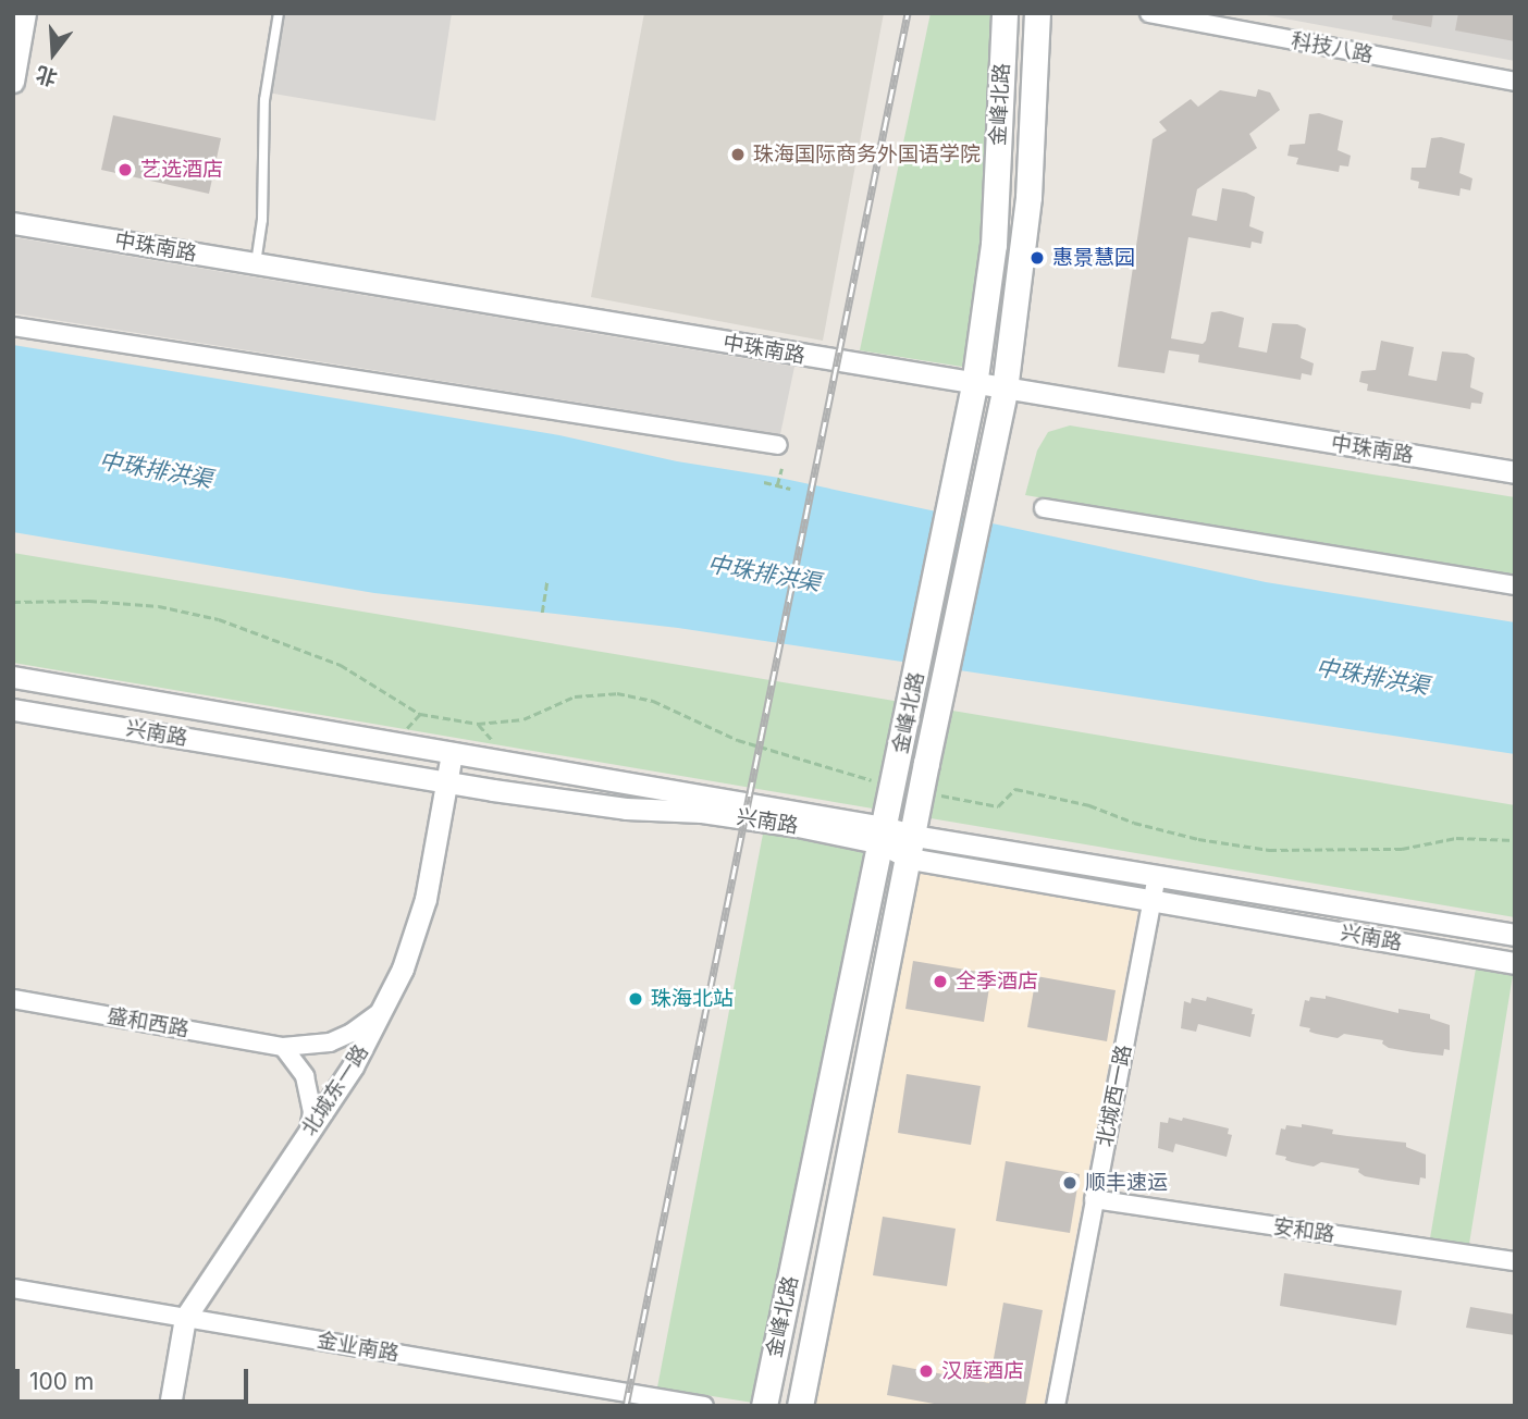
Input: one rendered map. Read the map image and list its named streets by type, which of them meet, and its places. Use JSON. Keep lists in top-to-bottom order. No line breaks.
{"streets":{"main road":["金峰北路"],"street":["科技八路","中珠南路","兴南路","盛和西路","北城东一路","北城西一路","安和路","金业南路"]},"crossings":[["金峰北路","中珠南路"],["金峰北路","兴南路"],["兴南路","北城东一路"],["兴南路","北城西一路"],["盛和西路","北城东一路"],["北城东一路","金业南路"],["北城西一路","安和路"]],"water":["中珠排洪渠"],"places":["珠海国际商务外国语学院","艺选酒店","惠景慧园","全季酒店","珠海北站","顺丰速运","汉庭酒店"],"scale_bar":"100 m","north":"bottom"}
